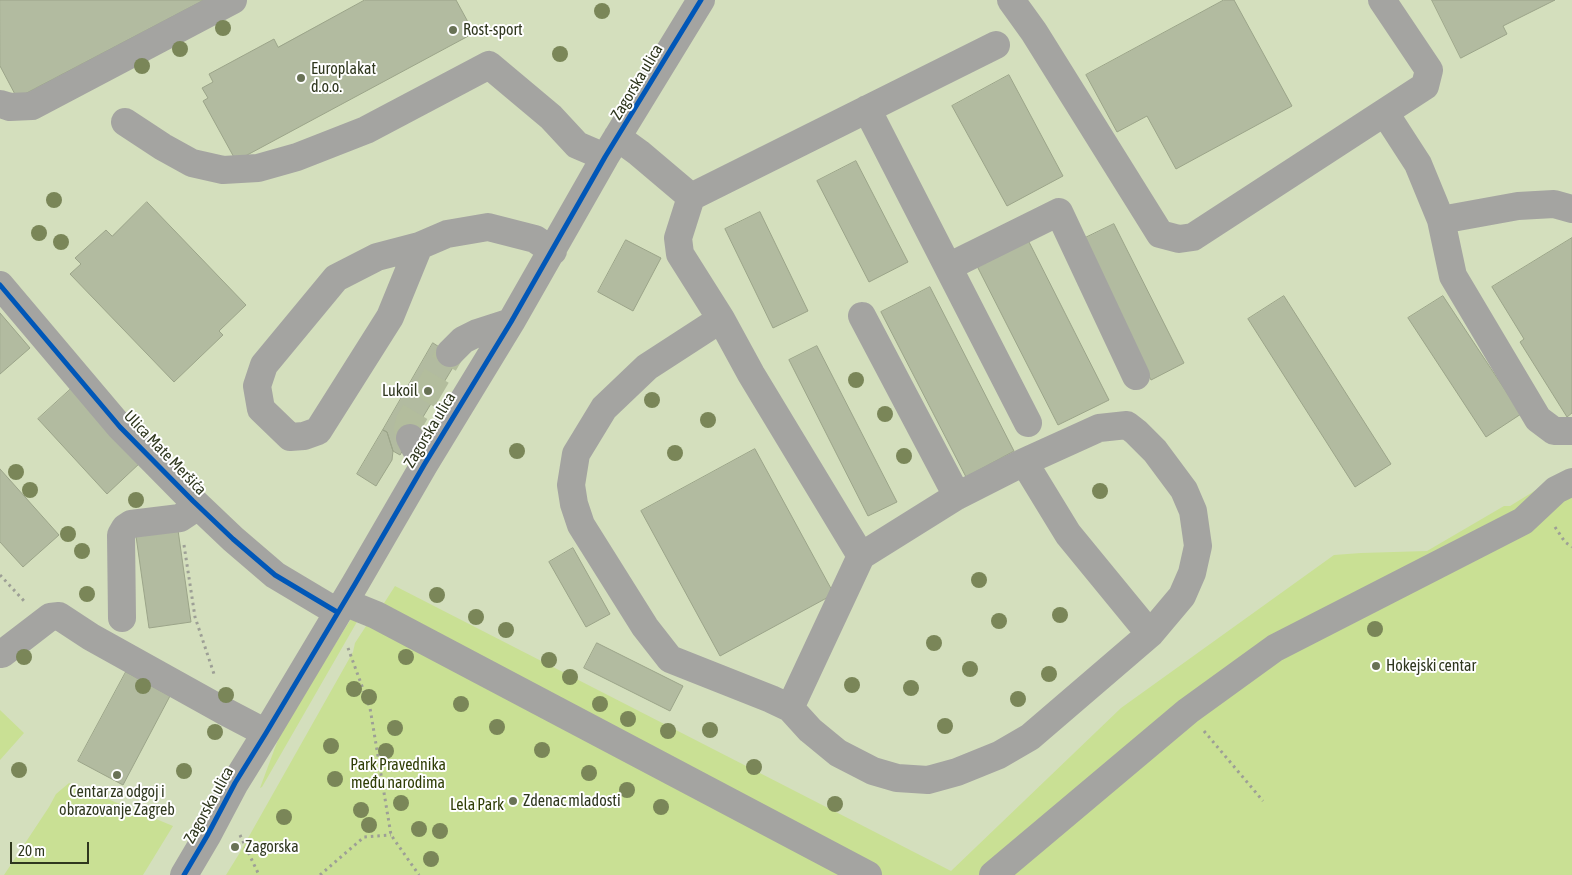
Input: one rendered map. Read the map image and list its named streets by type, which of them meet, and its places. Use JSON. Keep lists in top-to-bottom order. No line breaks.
{"streets":{"street":["Zagorska ulica","Ulica Mate Meršića"]},"crossings":[["Zagorska ulica","Ulica Mate Meršića"]],"parks":["Park Pravednika među narodima","Lela Park"],"places":["Rost-sport","Europlakat d.o.o.","Lukoil","Hokejski centar","Centar za odgoj i obrazovanje Zagreb","Zdenac mladosti","Zagorska"],"scale_bar":"20 m"}
